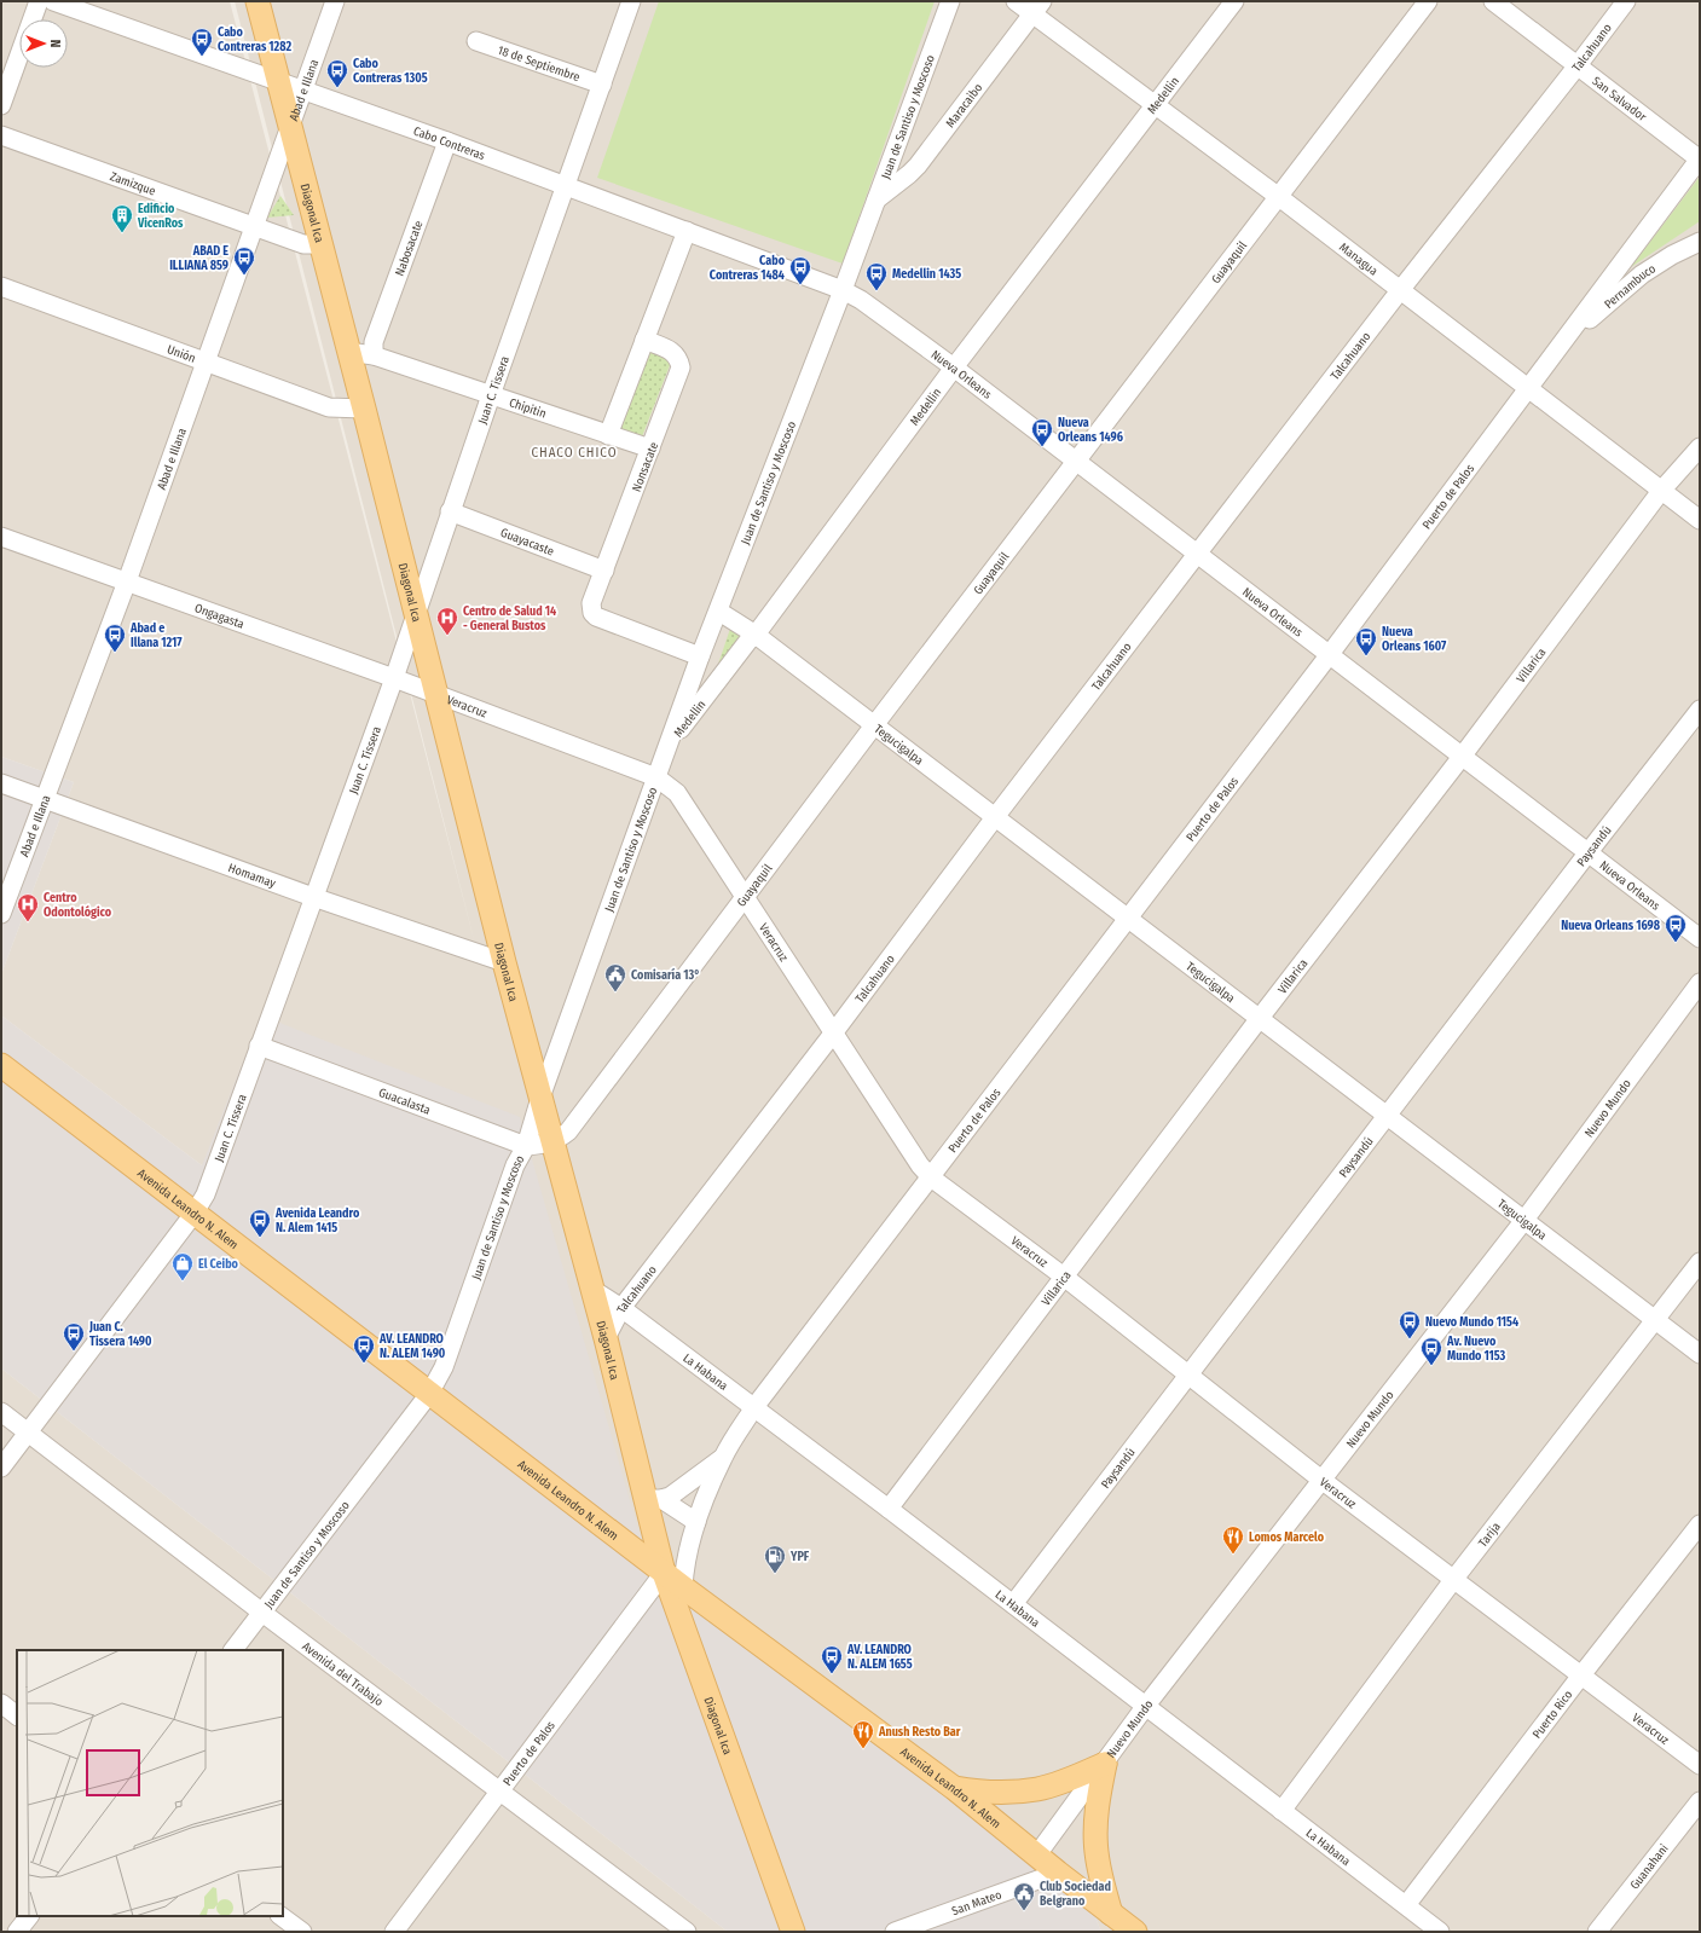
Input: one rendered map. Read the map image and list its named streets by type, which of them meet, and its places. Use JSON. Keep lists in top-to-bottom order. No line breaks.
{"streets":{"main road":["Diagonal Ica","Avenida Leandro N. Alem"],"street":["Talcahuano","18 de Septiembre","Abad e Illana","Medellin","San Salvador","Maracaibo","Juan de Santiso y Moscoso","Cabo Contreras","Zamizque","Nabosacate","Managua","Guayaquil","Pernambuco","Unión","Nueva Orleans","Juan C. Tissera","Chipitin","Nonsacate","Puerto de Palos","Guayacaste","Ongagasta","Villarica","Veracruz","Tegucigalpa","Paysandú","Homamay","Guacalasta","Nuevo Mundo","La Habana","Tarija","Avenida del Trabajo","Puerto Rico","Guanahani","San Mateo"]},"crossings":[["Talcahuano","San Salvador"],["Talcahuano","Diagonal Ica"],["Talcahuano","Managua"],["Talcahuano","Nueva Orleans"],["Talcahuano","Veracruz"],["Talcahuano","Tegucigalpa"],["Talcahuano","La Habana"],["18 de Septiembre","Juan C. Tissera"],["Abad e Illana","Cabo Contreras"],["Abad e Illana","Zamizque"],["Abad e Illana","Diagonal Ica"],["Abad e Illana","Unión"],["Abad e Illana","Ongagasta"],["Abad e Illana","Homamay"],["Medellin","Juan de Santiso y Moscoso"],["Medellin","Managua"],["Medellin","Nueva Orleans"],["Medellin","Tegucigalpa"],["San Salvador","Puerto de Palos"],["Maracaibo","Juan de Santiso y Moscoso"],["Maracaibo","Managua"],["Juan de Santiso y Moscoso","Cabo Contreras"],["Juan de Santiso y Moscoso","Diagonal Ica"],["Juan de Santiso y Moscoso","Nueva Orleans"],["Juan de Santiso y Moscoso","Nonsacate"],["Juan de Santiso y Moscoso","Veracruz"],["Juan de Santiso y Moscoso","Tegucigalpa"],["Juan de Santiso y Moscoso","Guacalasta"],["Juan de Santiso y Moscoso","Avenida Leandro N. Alem"],["Juan de Santiso y Moscoso","Avenida del Trabajo"],["Cabo Contreras","Diagonal Ica"],["Cabo Contreras","Nabosacate"],["Cabo Contreras","Nueva Orleans"],["Cabo Contreras","Juan C. Tissera"],["Zamizque","Diagonal Ica"],["Diagonal Ica","Guayaquil"],["Diagonal Ica","Unión"],["Diagonal Ica","Juan C. Tissera"],["Diagonal Ica","Chipitin"],["Diagonal Ica","Puerto de Palos"],["Diagonal Ica","Ongagasta"],["Diagonal Ica","Veracruz"],["Diagonal Ica","Homamay"],["Diagonal Ica","Guacalasta"],["Diagonal Ica","Avenida Leandro N. Alem"],["Diagonal Ica","La Habana"],["Nabosacate","Chipitin"],["Managua","Guayaquil"],["Managua","Puerto de Palos"],["Managua","Villarica"],["Guayaquil","Nueva Orleans"],["Guayaquil","Veracruz"],["Guayaquil","Tegucigalpa"],["Guayaquil","Guacalasta"],["Pernambuco","Puerto de Palos"],["Nueva Orleans","Puerto de Palos"],["Nueva Orleans","Villarica"],["Nueva Orleans","Paysandú"],["Juan C. Tissera","Chipitin"],["Juan C. Tissera","Guayacaste"],["Juan C. Tissera","Ongagasta"],["Juan C. Tissera","Homamay"],["Juan C. Tissera","Guacalasta"],["Juan C. Tissera","Avenida Leandro N. Alem"],["Juan C. Tissera","Avenida del Trabajo"],["Chipitin","Nonsacate"],["Nonsacate","Guayacaste"],["Puerto de Palos","Veracruz"],["Puerto de Palos","Tegucigalpa"],["Puerto de Palos","Avenida Leandro N. Alem"],["Puerto de Palos","La Habana"],["Puerto de Palos","Avenida del Trabajo"],["Ongagasta","Veracruz"],["Villarica","Veracruz"],["Villarica","Tegucigalpa"],["Villarica","La Habana"],["Veracruz","Paysandú"],["Veracruz","Nuevo Mundo"],["Veracruz","Tarija"],["Veracruz","Puerto Rico"],["Tegucigalpa","Paysandú"],["Tegucigalpa","Nuevo Mundo"],["Tegucigalpa","Tarija"],["Paysandú","La Habana"],["Nuevo Mundo","Avenida Leandro N. Alem"],["Nuevo Mundo","La Habana"],["Avenida Leandro N. Alem","San Mateo"],["La Habana","Tarija"],["La Habana","Puerto Rico"]],"districts":["CHACO CHICO"],"places":{"bus stop":["Cabo Contreras 1282","Cabo Contreras 1305","ABAD E ILLIANA 859","Cabo Contreras 1484","Medellin 1435","Nueva Orleans 1496","Abad e Illana 1217","Nueva Orleans 1607","Nueva Orleans 1698","Avenida Leandro N. Alem 1415","Nuevo Mundo 1154","Juan C. Tissera 1490","AV. LEANDRO N. ALEM 1490","Av. Nuevo Mundo 1153","AV. LEANDRO N. ALEM 1655"],"building":["Edificio VicenRos"],"hospital":["Centro de Salud 14 - General Bustos","Centro Odontológico"],"public building":["Comisaría 13°","Club Sociedad Belgrano"],"shop":["El Ceibo"],"restaurant":["Lomos Marcelo","Anush Resto Bar"],"fuel station":["YPF"]},"north":"right"}
